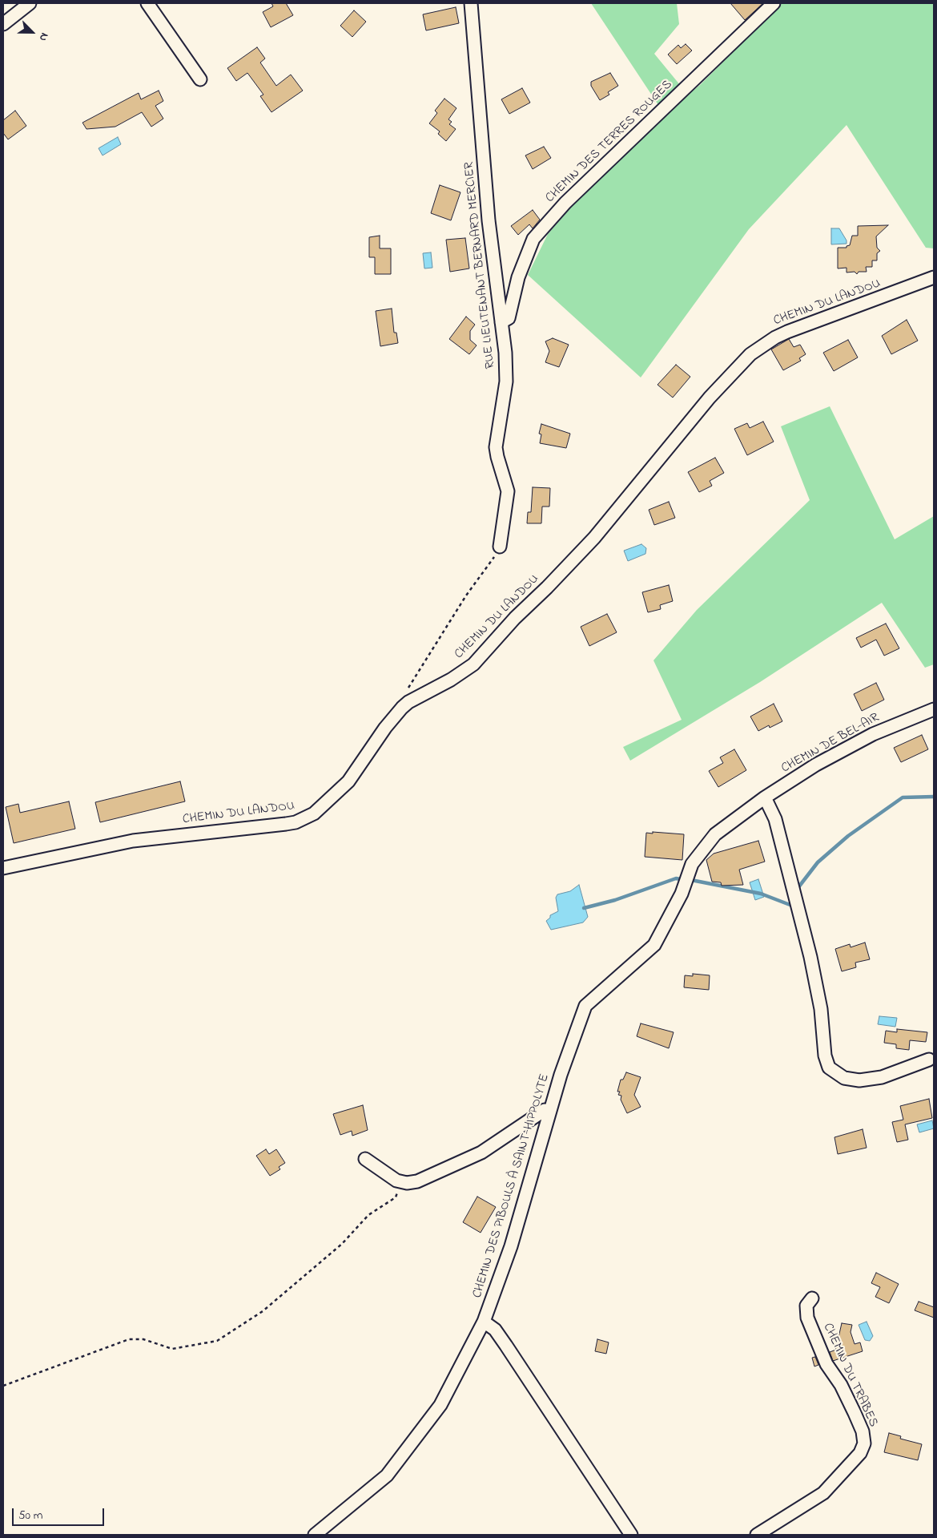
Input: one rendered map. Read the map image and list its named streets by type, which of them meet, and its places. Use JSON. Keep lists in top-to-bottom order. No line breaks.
{"streets":{"street":["CHEMIN DES TERRES ROUGES","RUE LIEUTENANT BERNARD MERCIER","CHEMIN DU LANDOU","CHEMIN DE BEL-AIR","CHEMIN DES PIBOULS À SAINT-HIPPOLYTE","CHEMIN DU TRABES"]},"crossings":[["CHEMIN DES TERRES ROUGES","RUE LIEUTENANT BERNARD MERCIER"],["CHEMIN DE BEL-AIR","CHEMIN DES PIBOULS À SAINT-HIPPOLYTE"]],"scale_bar":"50 m","north":"bottom right"}
